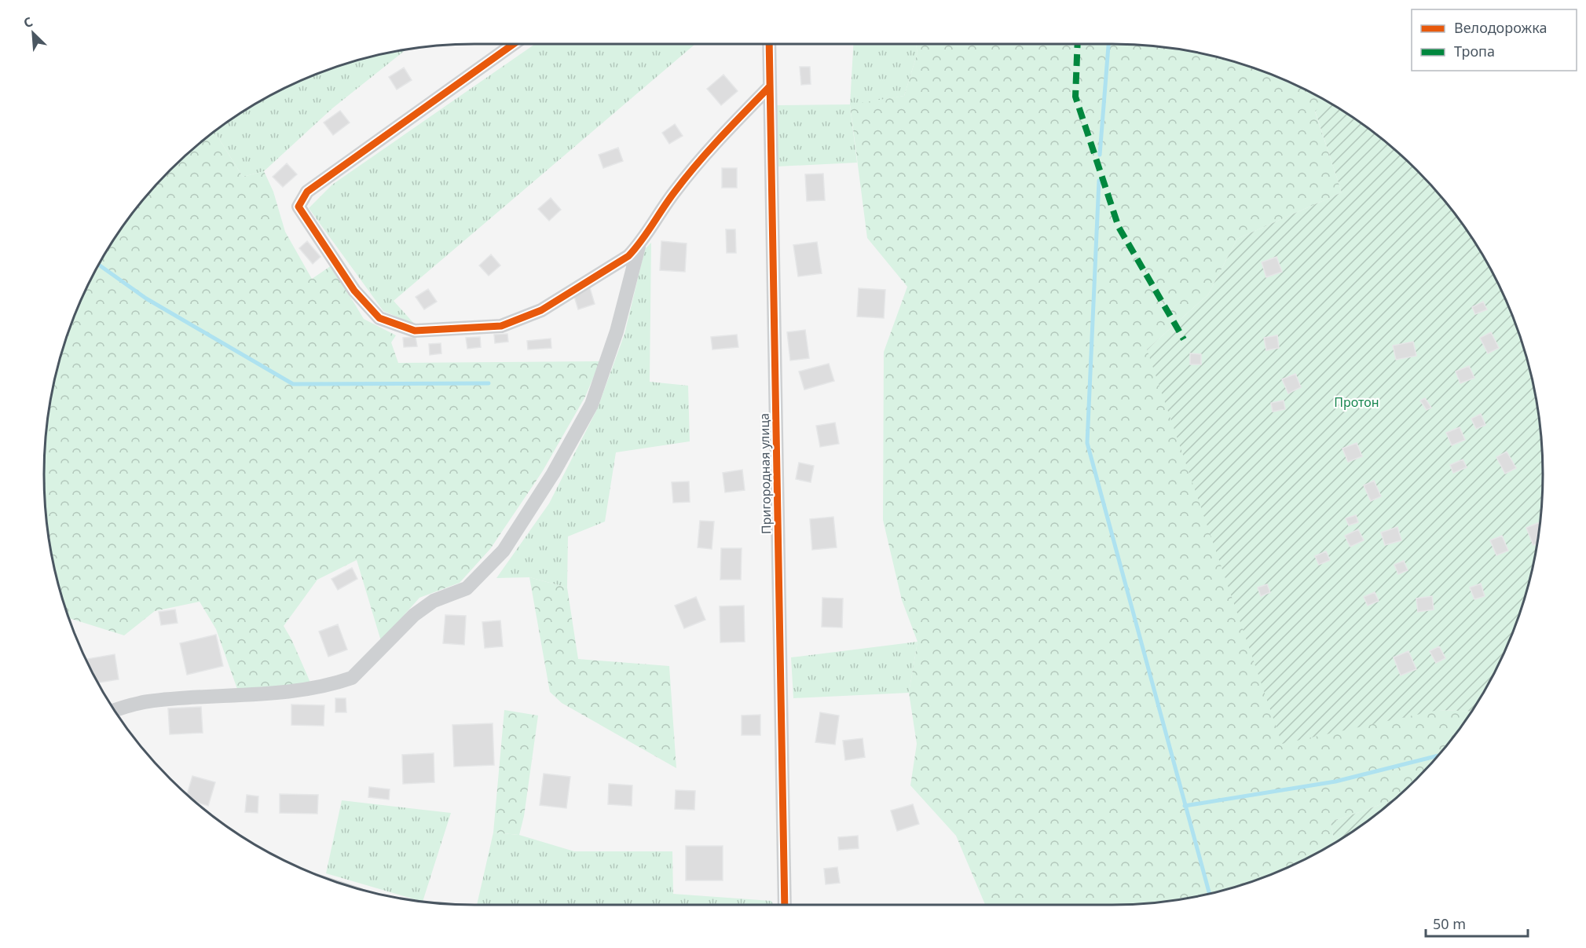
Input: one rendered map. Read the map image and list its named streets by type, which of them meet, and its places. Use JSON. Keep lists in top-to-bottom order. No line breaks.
{"streets":{"street":["Пригородная улица"]},"parks":["Протон"],"legend":["Велодорожка","Тропа"],"scale_bar":"50 m","north":"top left"}
